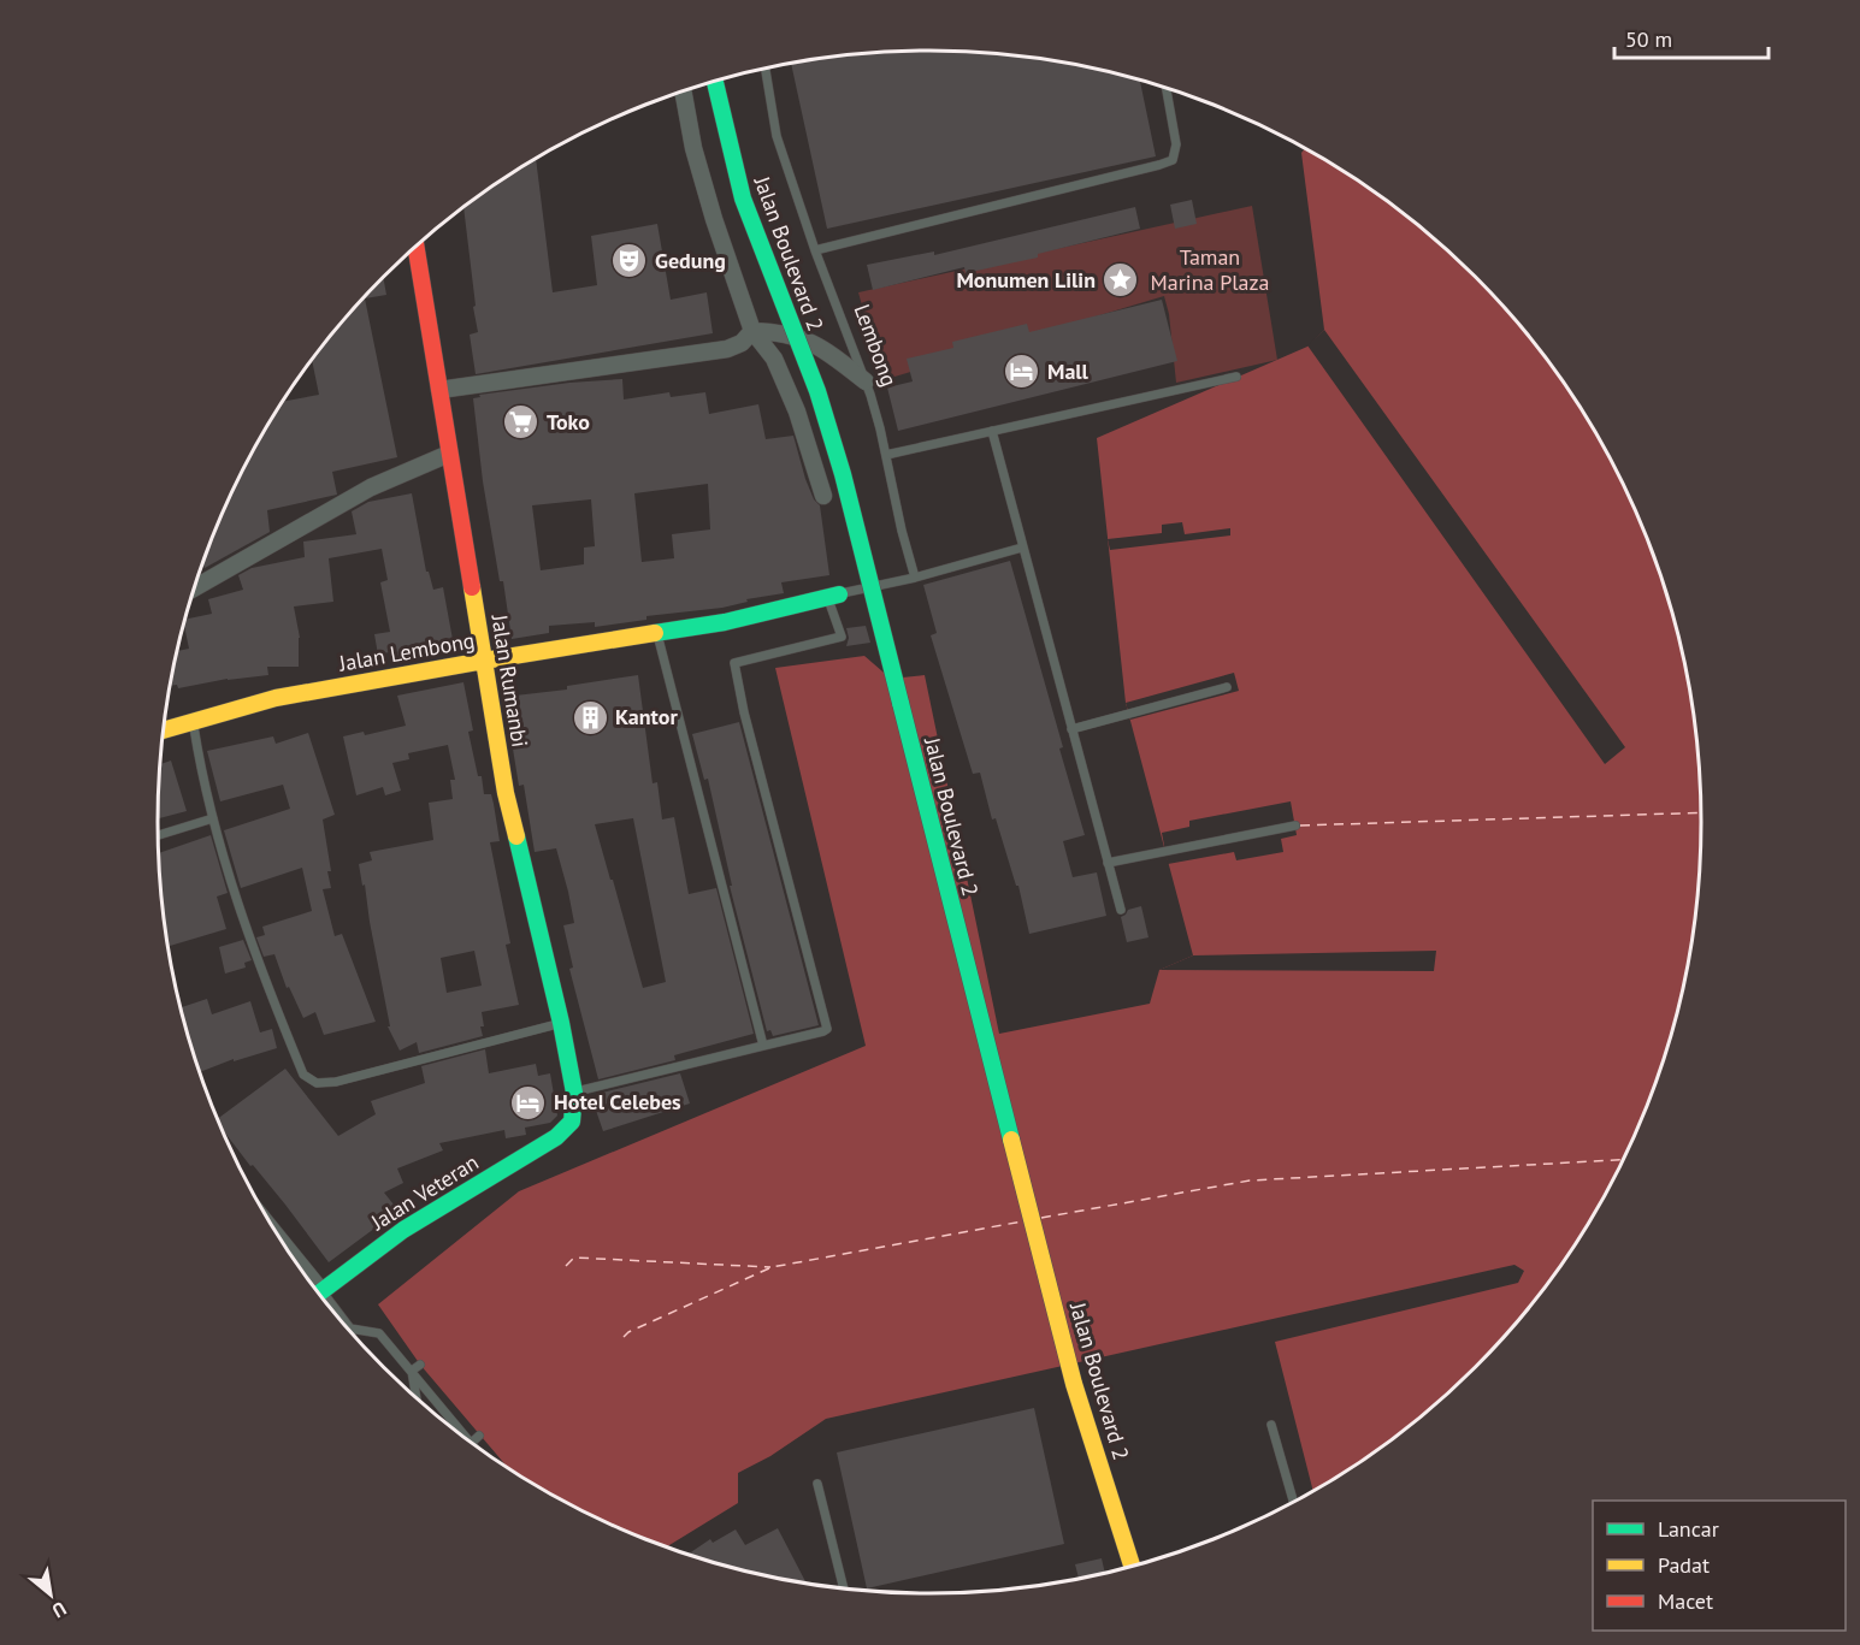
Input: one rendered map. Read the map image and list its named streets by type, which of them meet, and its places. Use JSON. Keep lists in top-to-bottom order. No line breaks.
{"streets":{"main road":["Jalan Boulevard 2","Jalan Lembong","Jalan Rumanbi","Jalan Veteran"],"lane":["Lembong"]},"crossings":[["Jalan Lembong","Jalan Rumanbi"],["Jalan Rumanbi","Jalan Veteran"]],"parks":["Taman Marina Plaza"],"places":{"theatre":["Gedung"],"place":["Monumen Lilin"],"hotel":["Mall","Hotel Celebes"],"supermarket":["Toko"],"building":["Kantor"]},"legend":["Lancar","Padat","Macet"],"scale_bar":"50 m","north":"bottom right"}
